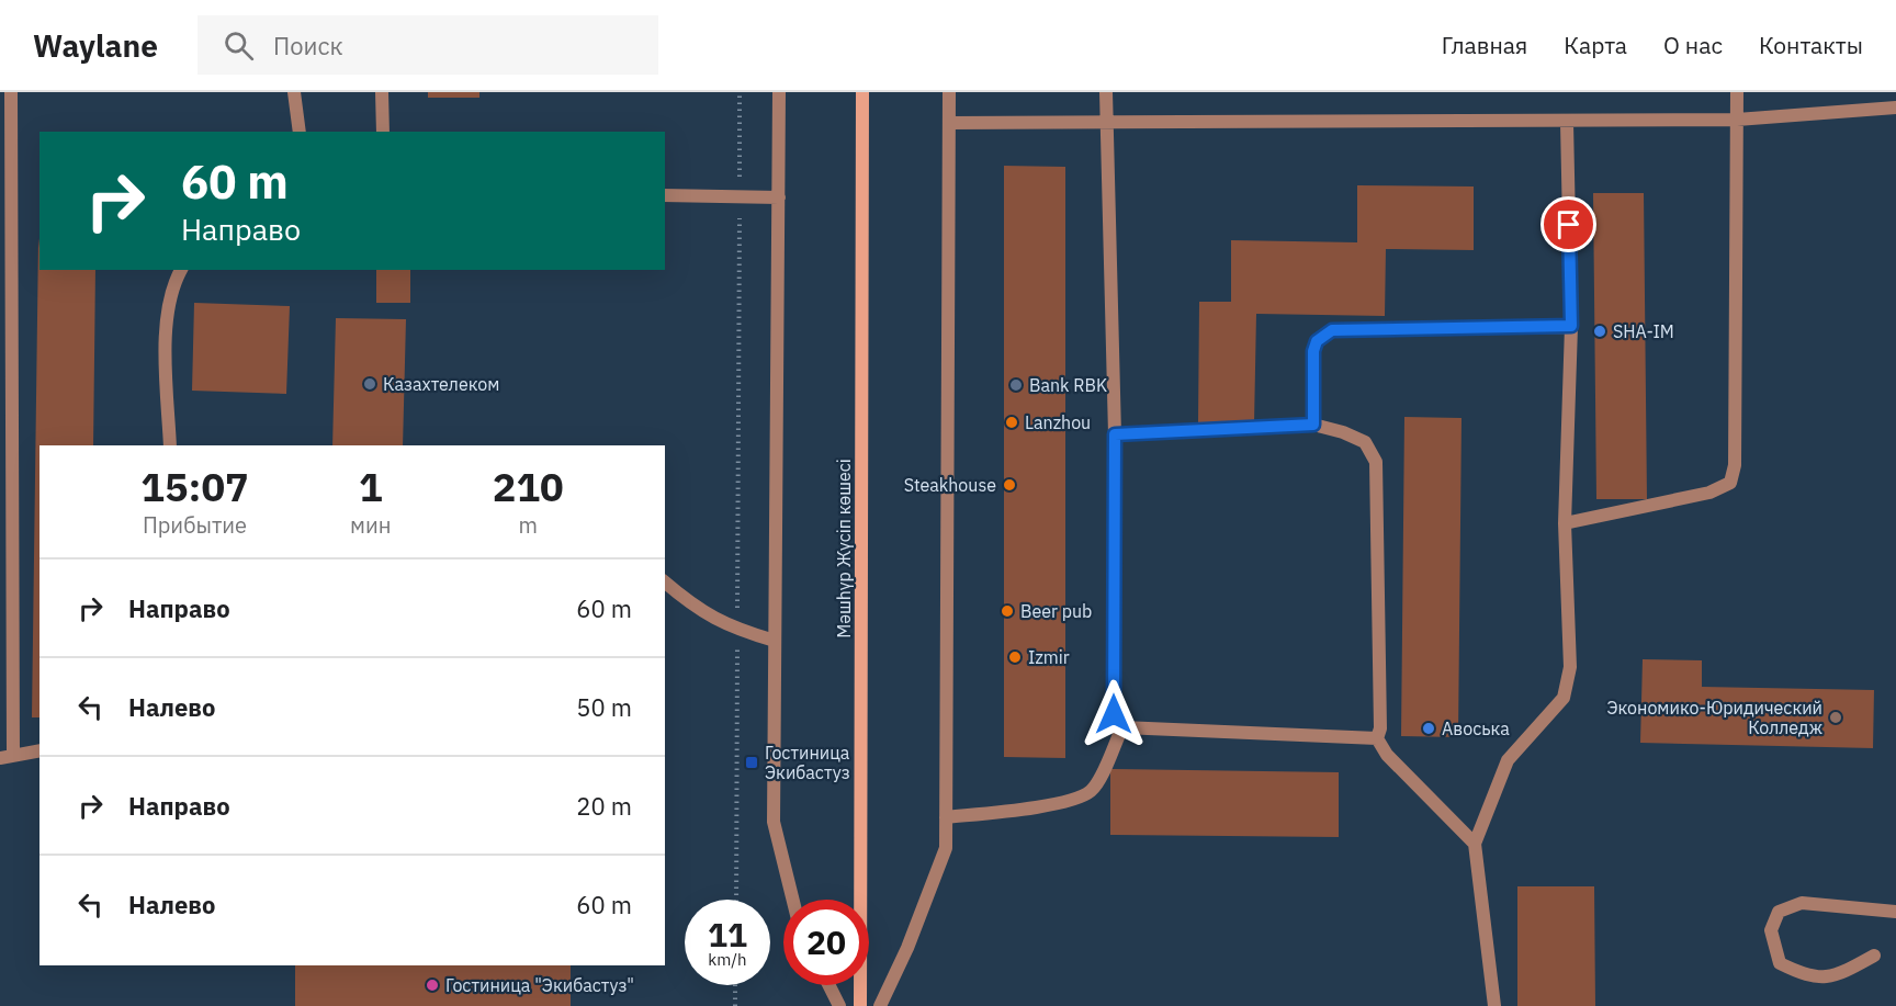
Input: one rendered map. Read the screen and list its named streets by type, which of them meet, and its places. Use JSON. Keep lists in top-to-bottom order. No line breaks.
{"streets":{"main road":["Мәшһүр Жүсіп көшесі"]},"places":{"other":["SHA-IM","Казахтелеком","Bank RBK","Lanzhou","Steakhouse","Beer pub","Izmir","Экономико-Юридический Колледж","Авоська","Гостиница \"Экибастуз\""],"transit":["Гостиница Экибастуз"]},"page":{"header":"Waylane","search":"Поиск","nav":["Главная","Карта","О нас","Контакты"],"turn":["60 m","Направо"],"eta":["15:07","Прибытие","1","мин","210","m"],"list":[{"name":"Направо","value":"60 m"},{"name":"Налево","value":"50 m"},{"name":"Направо","value":"20 m"},{"name":"Налево","value":"60 m"}],"speed":"11 km/h","limit":"20"}}
